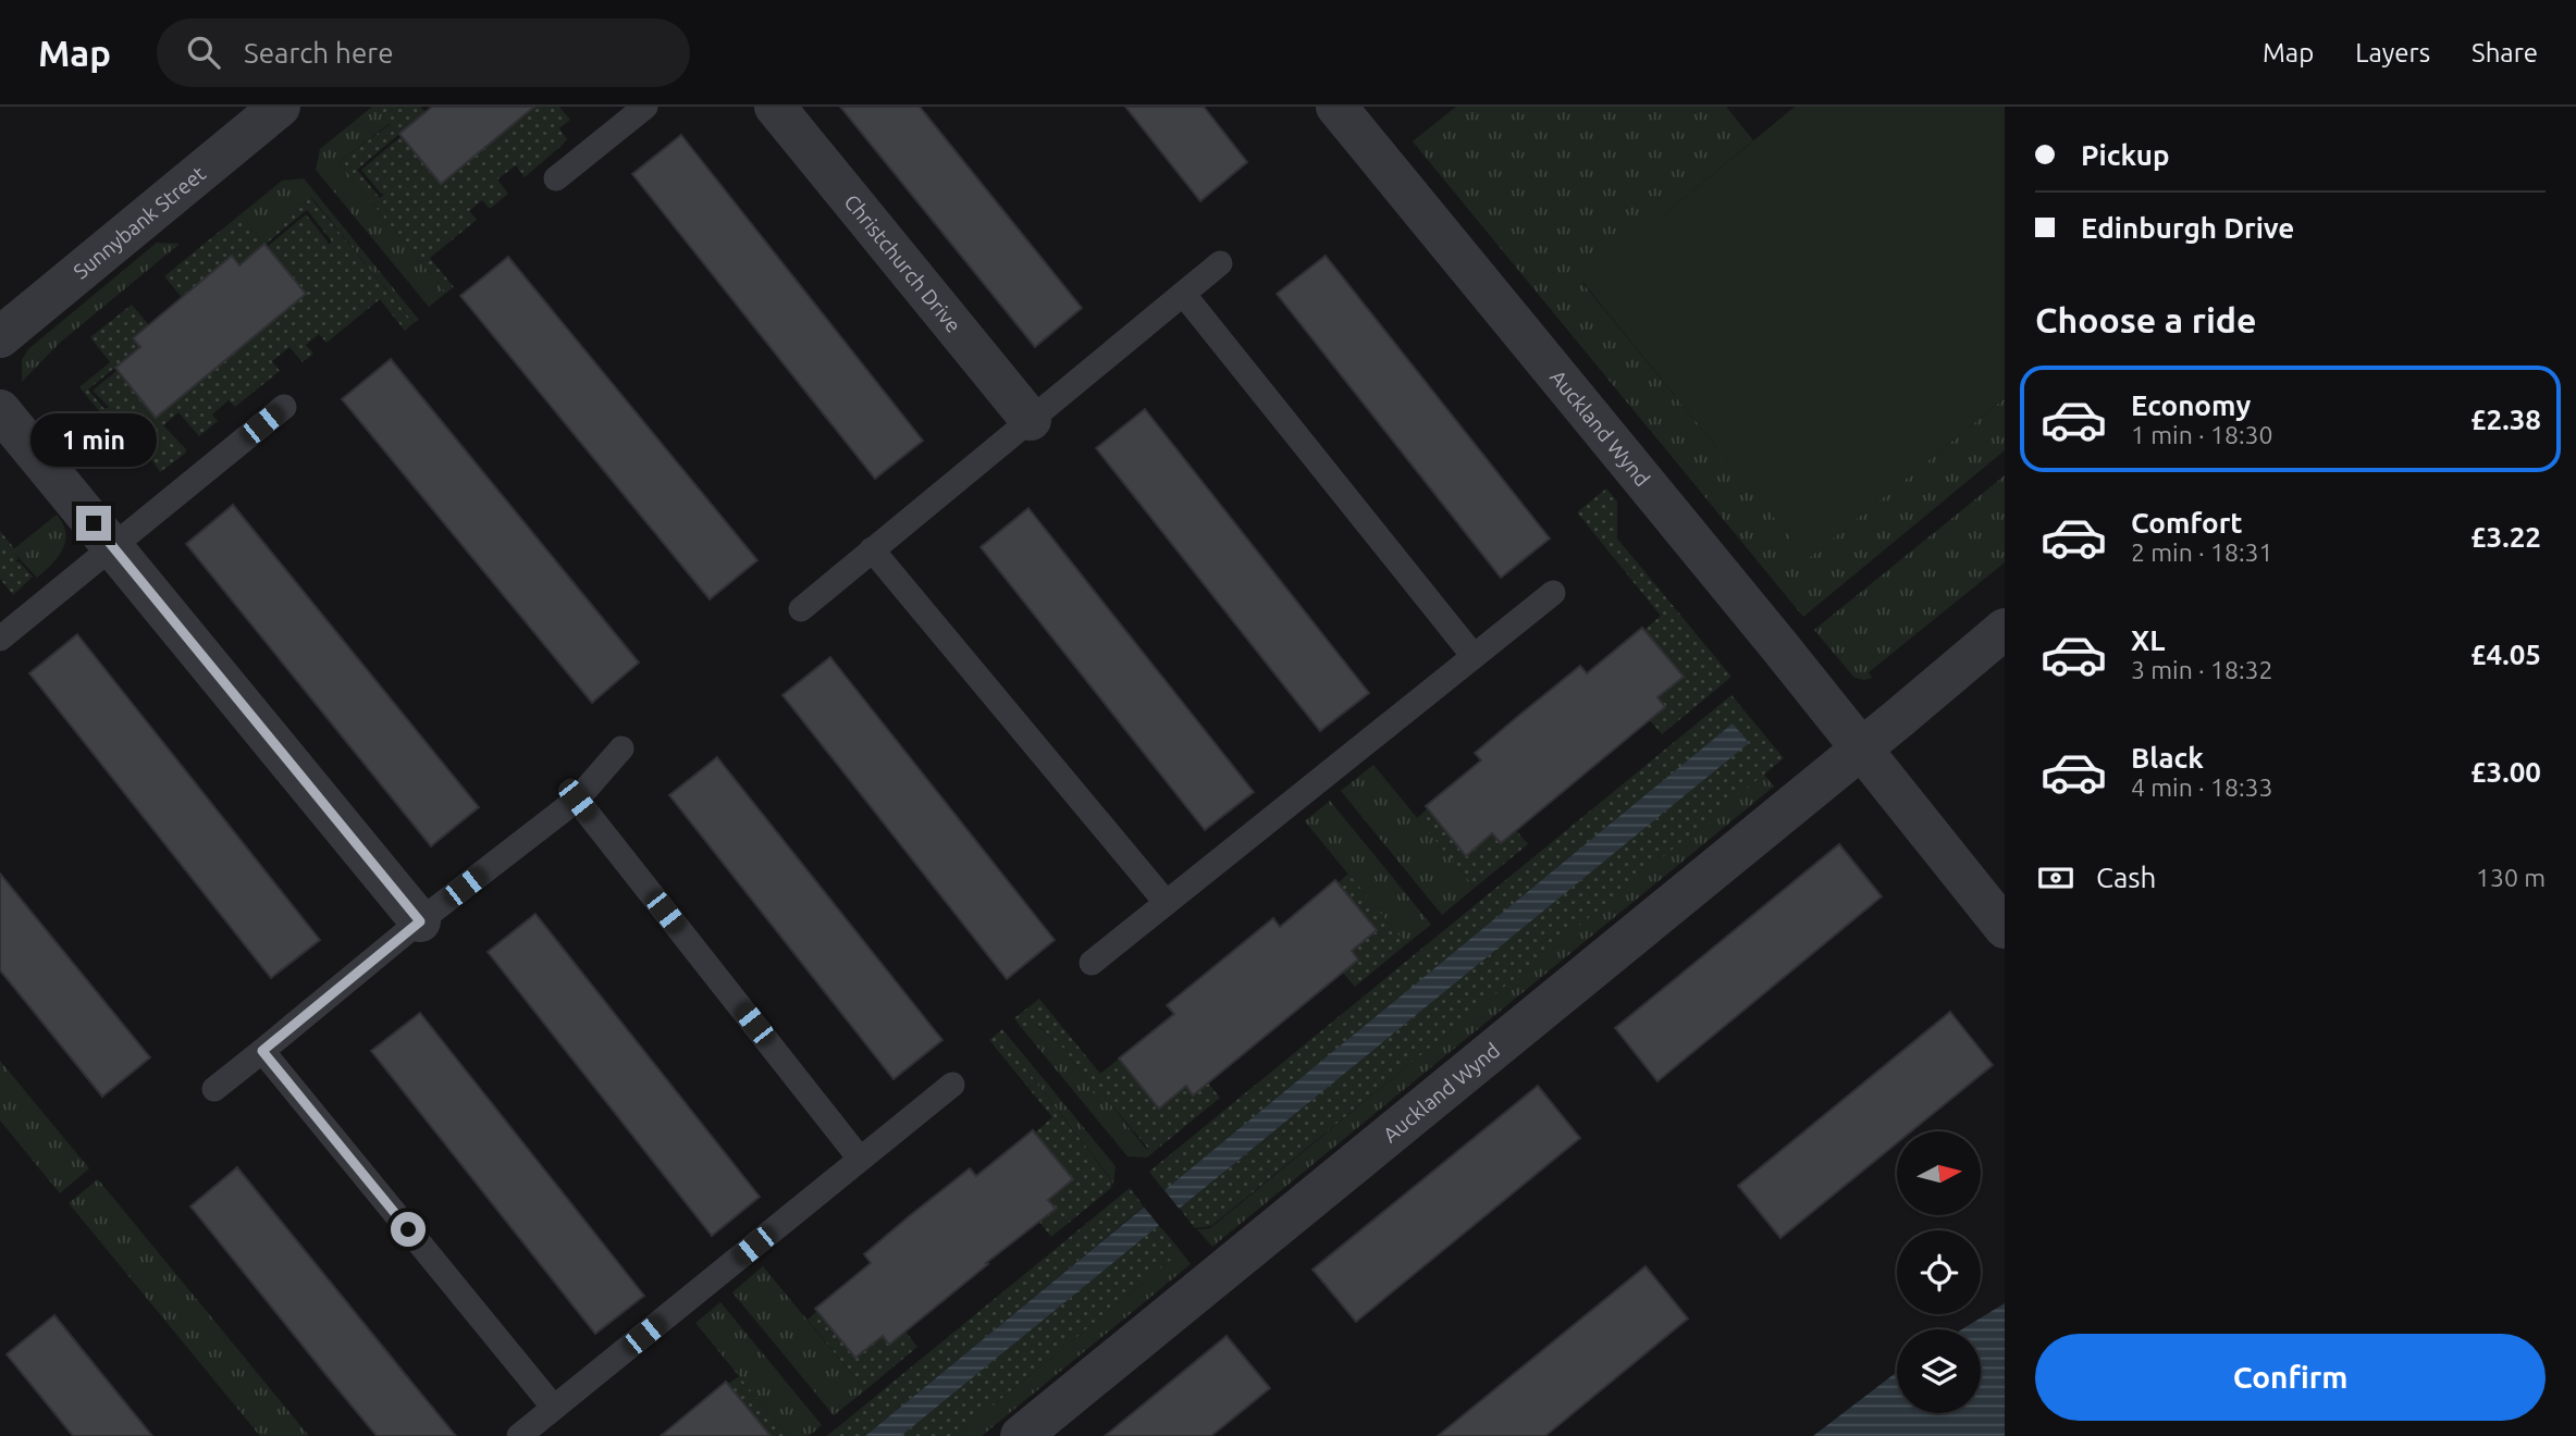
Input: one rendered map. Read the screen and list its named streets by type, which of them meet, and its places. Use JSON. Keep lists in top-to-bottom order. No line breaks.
{"streets":{"street":["Sunnybank Street","Christchurch Drive","Auckland Wynd"]},"north":"right","page":{"header":"Map","search":"Search here","nav":["Map","Layers","Share"],"banner":["Pickup","Edinburgh Drive"],"heading":"Choose a ride","list":[{"name":"Economy","note":"1 min · 18:30","value":"£2.38"},{"name":"Comfort","note":"2 min · 18:31","value":"£3.22"},{"name":"XL","note":"3 min · 18:32","value":"£4.05"},{"name":"Black","note":"4 min · 18:33","value":"£3.00"}],"bubble":"1 min","pay":["Cash","130 m"],"buttons":"Confirm"}}
